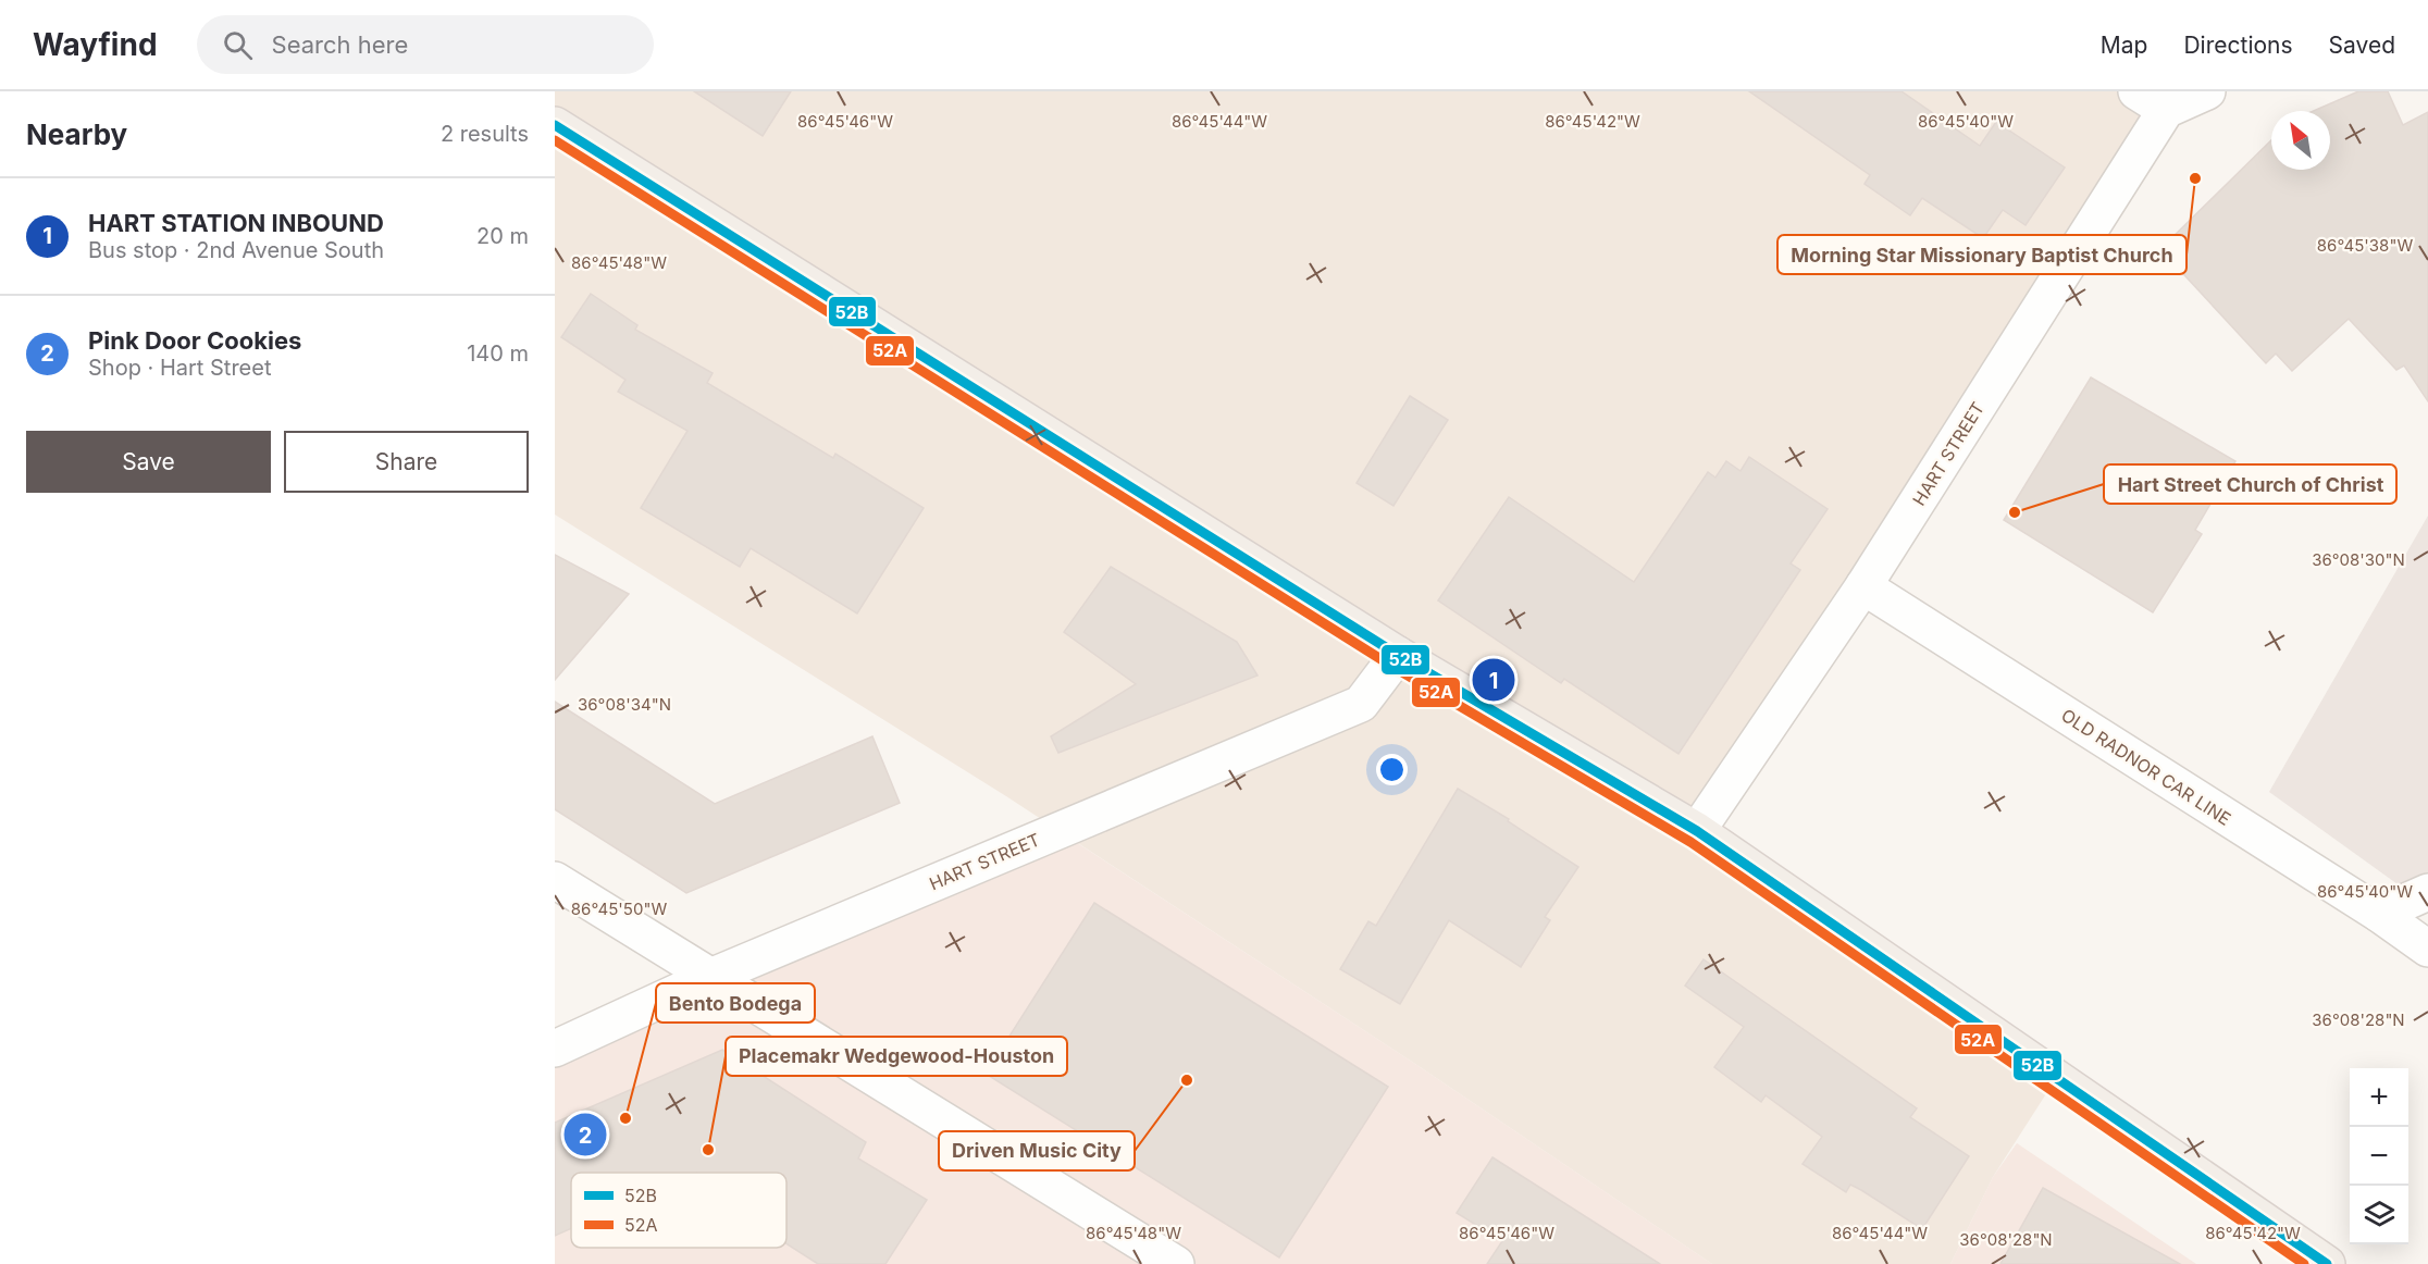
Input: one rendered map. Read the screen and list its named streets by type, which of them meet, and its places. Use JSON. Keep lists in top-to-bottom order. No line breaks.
{"streets":{"street":["HART STREET","OLD RADNOR CAR LINE"]},"crossings":[["HART STREET","OLD RADNOR CAR LINE"]],"places":["Morning Star Missionary Baptist Church","Hart Street Church of Christ","Driven Music City","Bento Bodega","Placemakr Wedgewood-Houston"],"lines":["transit line 52B","transit line 52A"],"legend":["52B","52A"],"north":"top left","page":{"header":"Wayfind","search":"Search here","nav":["Map","Directions","Saved"],"heading":["Nearby","2 results"],"list":[{"mark":"1","name":"HART STATION INBOUND","note":"Bus stop · 2nd Avenue South","value":"20 m"},{"mark":"2","name":"Pink Door Cookies","note":"Shop · Hart Street","value":"140 m"}],"buttons":["Save","Share"],"pins":["1","2"],"map_buttons":["+","−"]},"coordinates":["86°45'46\"W","86°45'44\"W","86°45'42\"W","86°45'40\"W","86°45'38\"W","86°45'48\"W","36°08'30\"N","36°08'34\"N","86°45'50\"W","36°08'28\"N"]}
